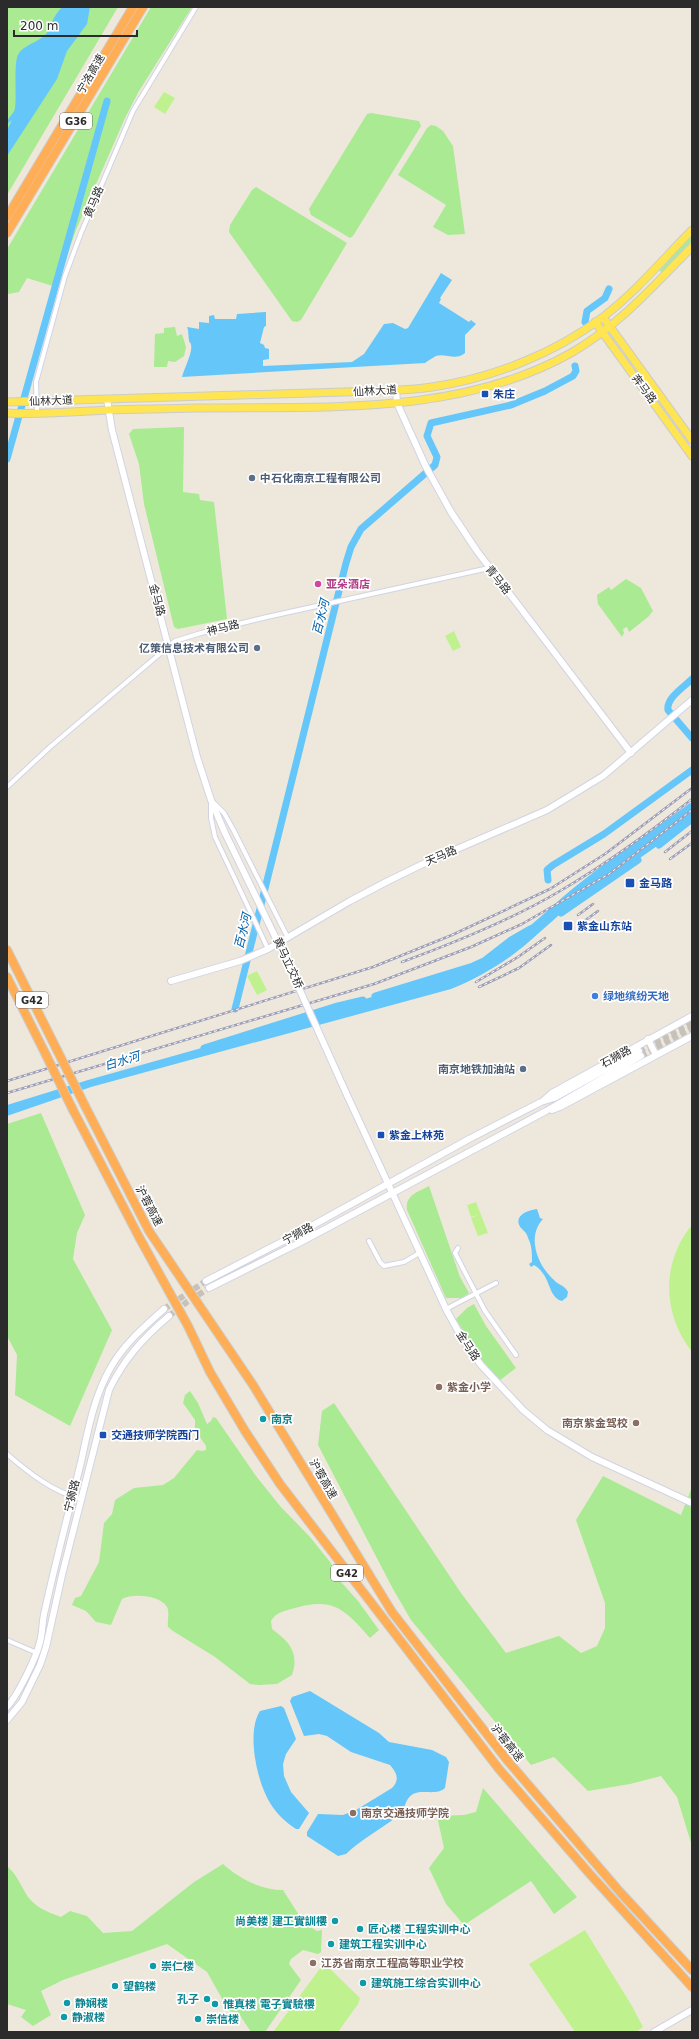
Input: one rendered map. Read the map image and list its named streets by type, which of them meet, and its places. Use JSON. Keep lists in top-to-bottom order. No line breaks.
{"streets":{"highway":["宁洛高速","G36","G42","沪蓉高速"],"main road":["奔马路","仙林大道","青马路","金马路","天马路","黄马立交桥","石狮路","宁狮路"],"street":["黄马路","神马路"]},"crossings":[["黄马路","仙林大道"],["奔马路","仙林大道"],["仙林大道","青马路"],["仙林大道","金马路"],["青马路","神马路"],["青马路","天马路"],["金马路","神马路"],["金马路","天马路"],["金马路","黄马立交桥"],["金马路","石狮路"],["金马路","宁狮路"],["石狮路","宁狮路"]],"water":["百水河","白水河"],"places":{"transit":["朱庄","金马路","紫金山东站","紫金上林苑","交通技师学院西门"],"other":["中石化南京工程有限公司","亚朵酒店","亿策信息技术有限公司","绿地缤纷天地","南京地铁加油站","紫金小学","南京","南京紫金驾校","南京交通技师学院","尚美楼 建工實訓樓","匠心楼 工程实训中心","建筑工程实训中心","江苏省南京工程高等职业学校","崇仁楼","建筑施工综合实训中心","望鹤楼","孔子","静娴楼","惟真楼 電子實驗樓","静淑楼","崇信楼"]},"scale_bar":"200 m"}
